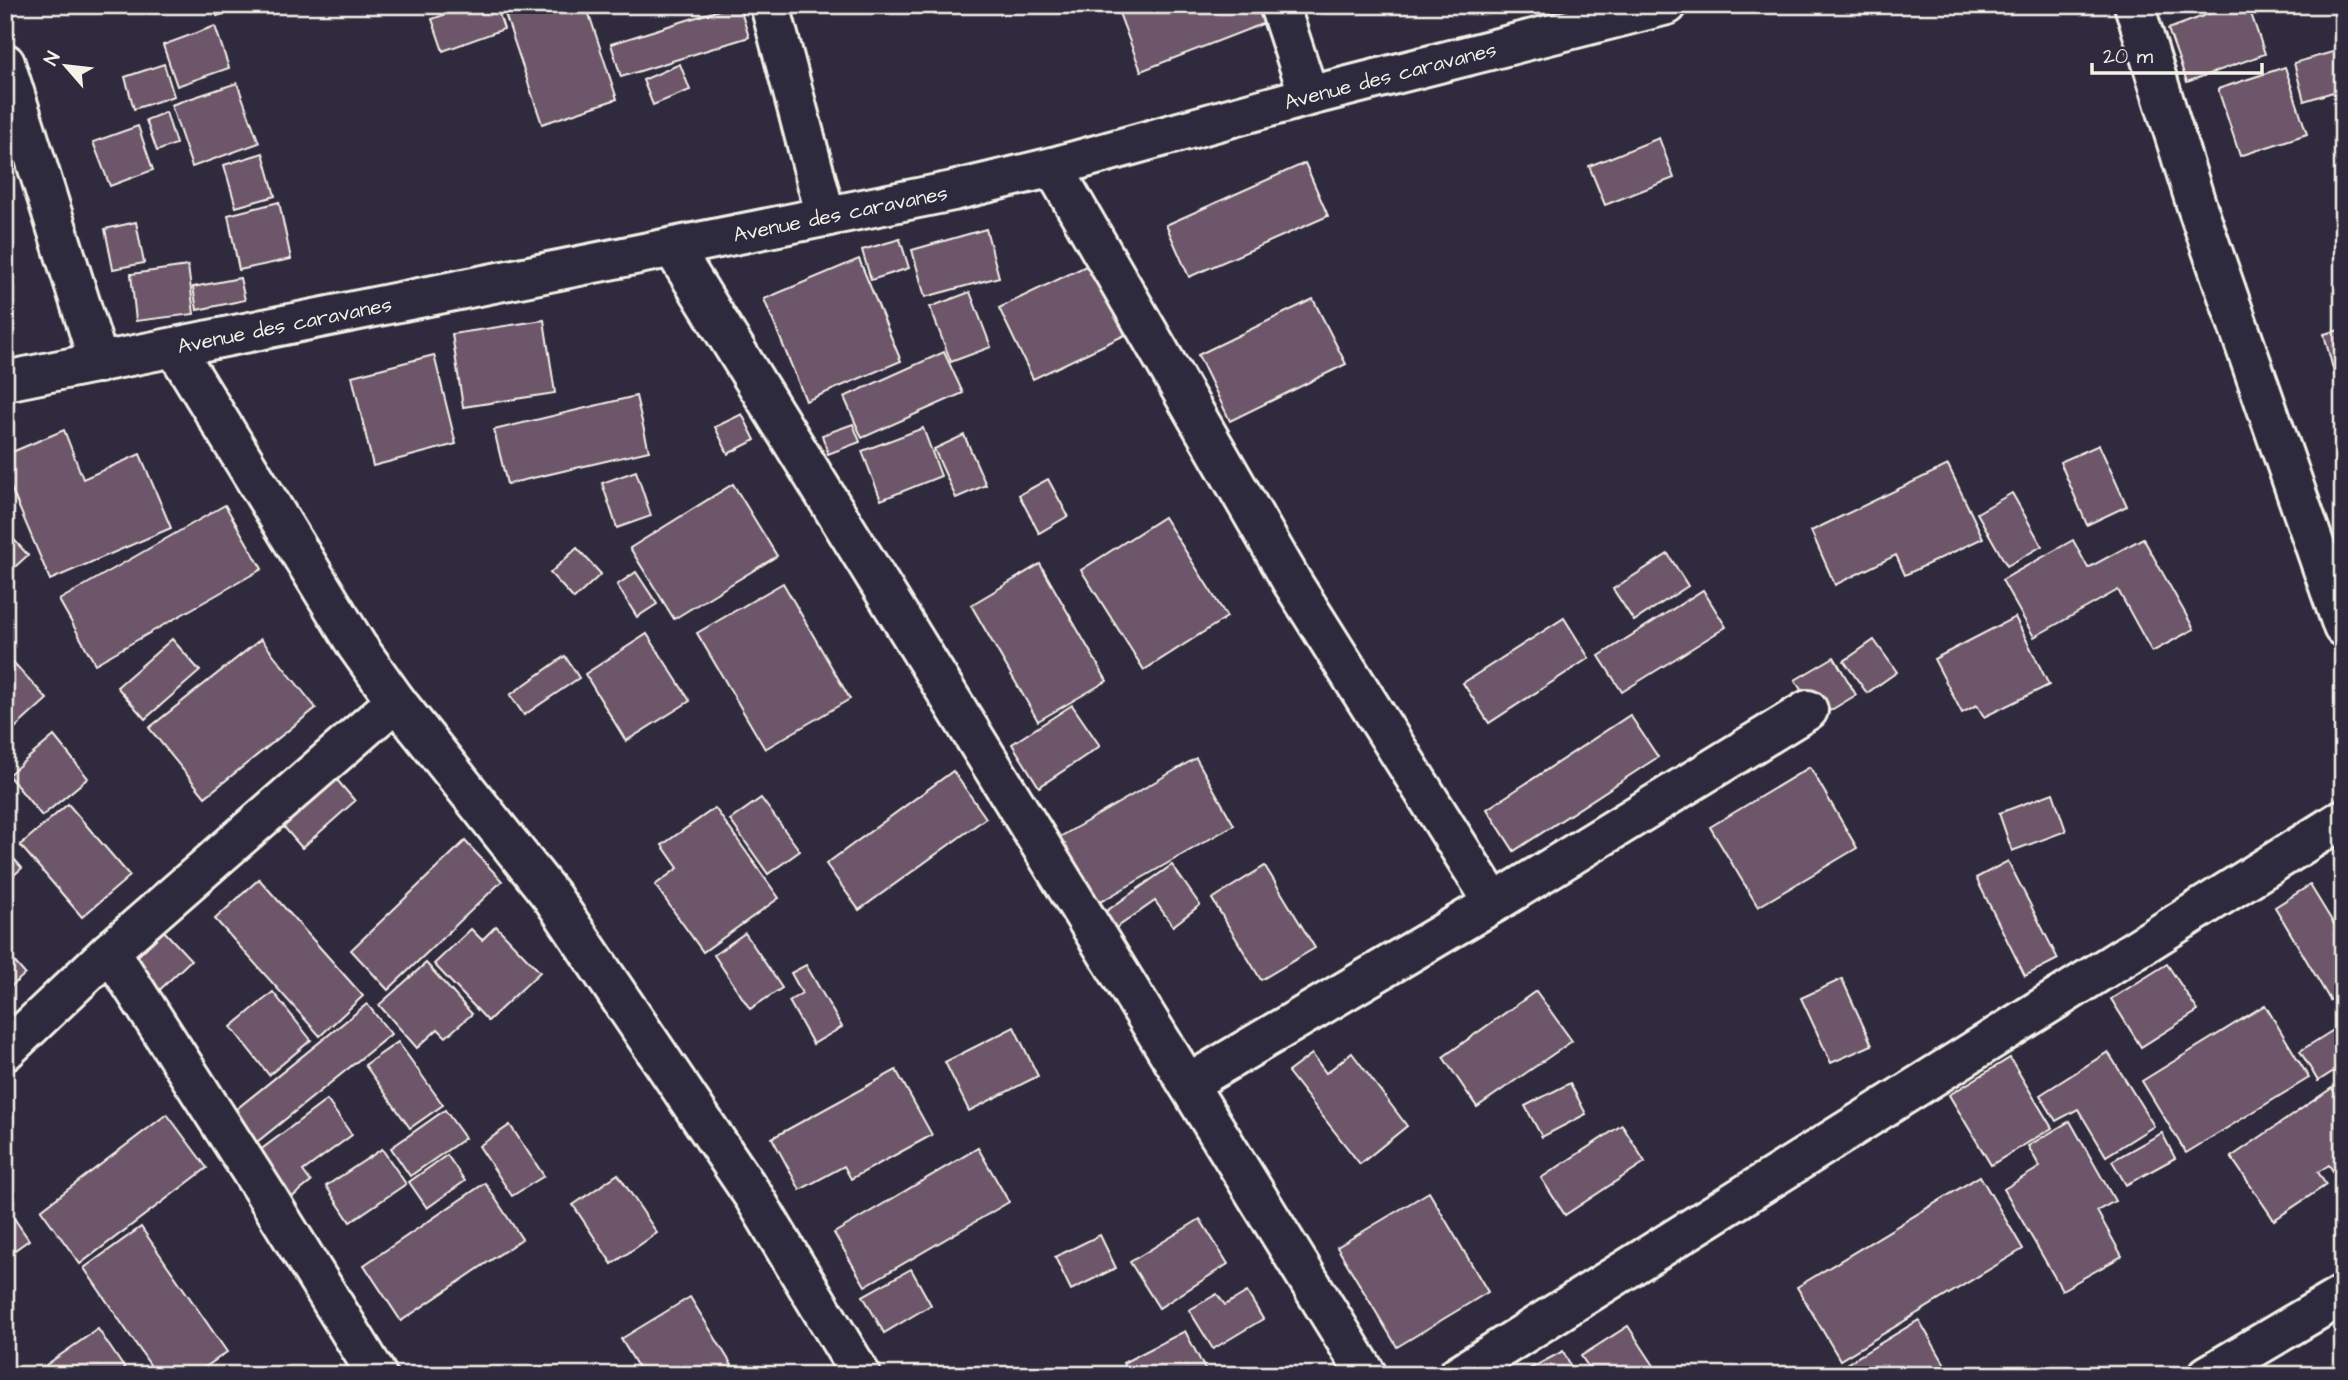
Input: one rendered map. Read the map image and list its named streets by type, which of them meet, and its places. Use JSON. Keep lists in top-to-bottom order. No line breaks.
{"streets":{"street":["Avenue des caravanes"]},"scale_bar":"20 m","north":"top left"}
